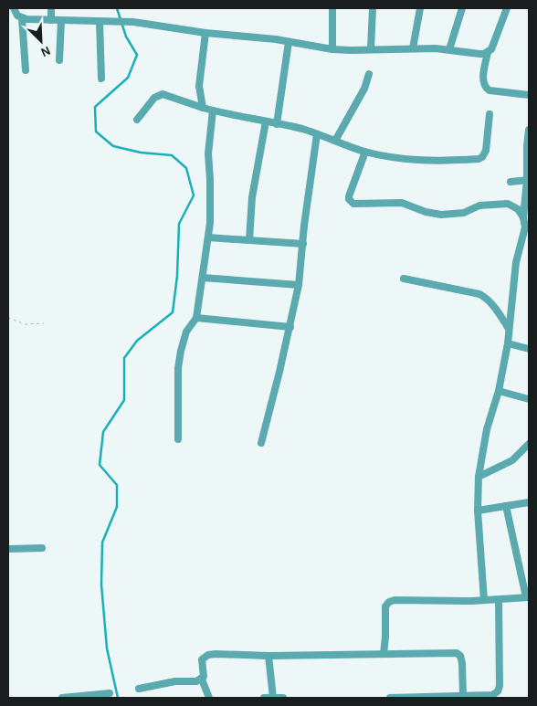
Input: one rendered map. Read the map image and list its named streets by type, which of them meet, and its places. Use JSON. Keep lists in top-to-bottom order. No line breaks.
{"north":"bottom right"}
